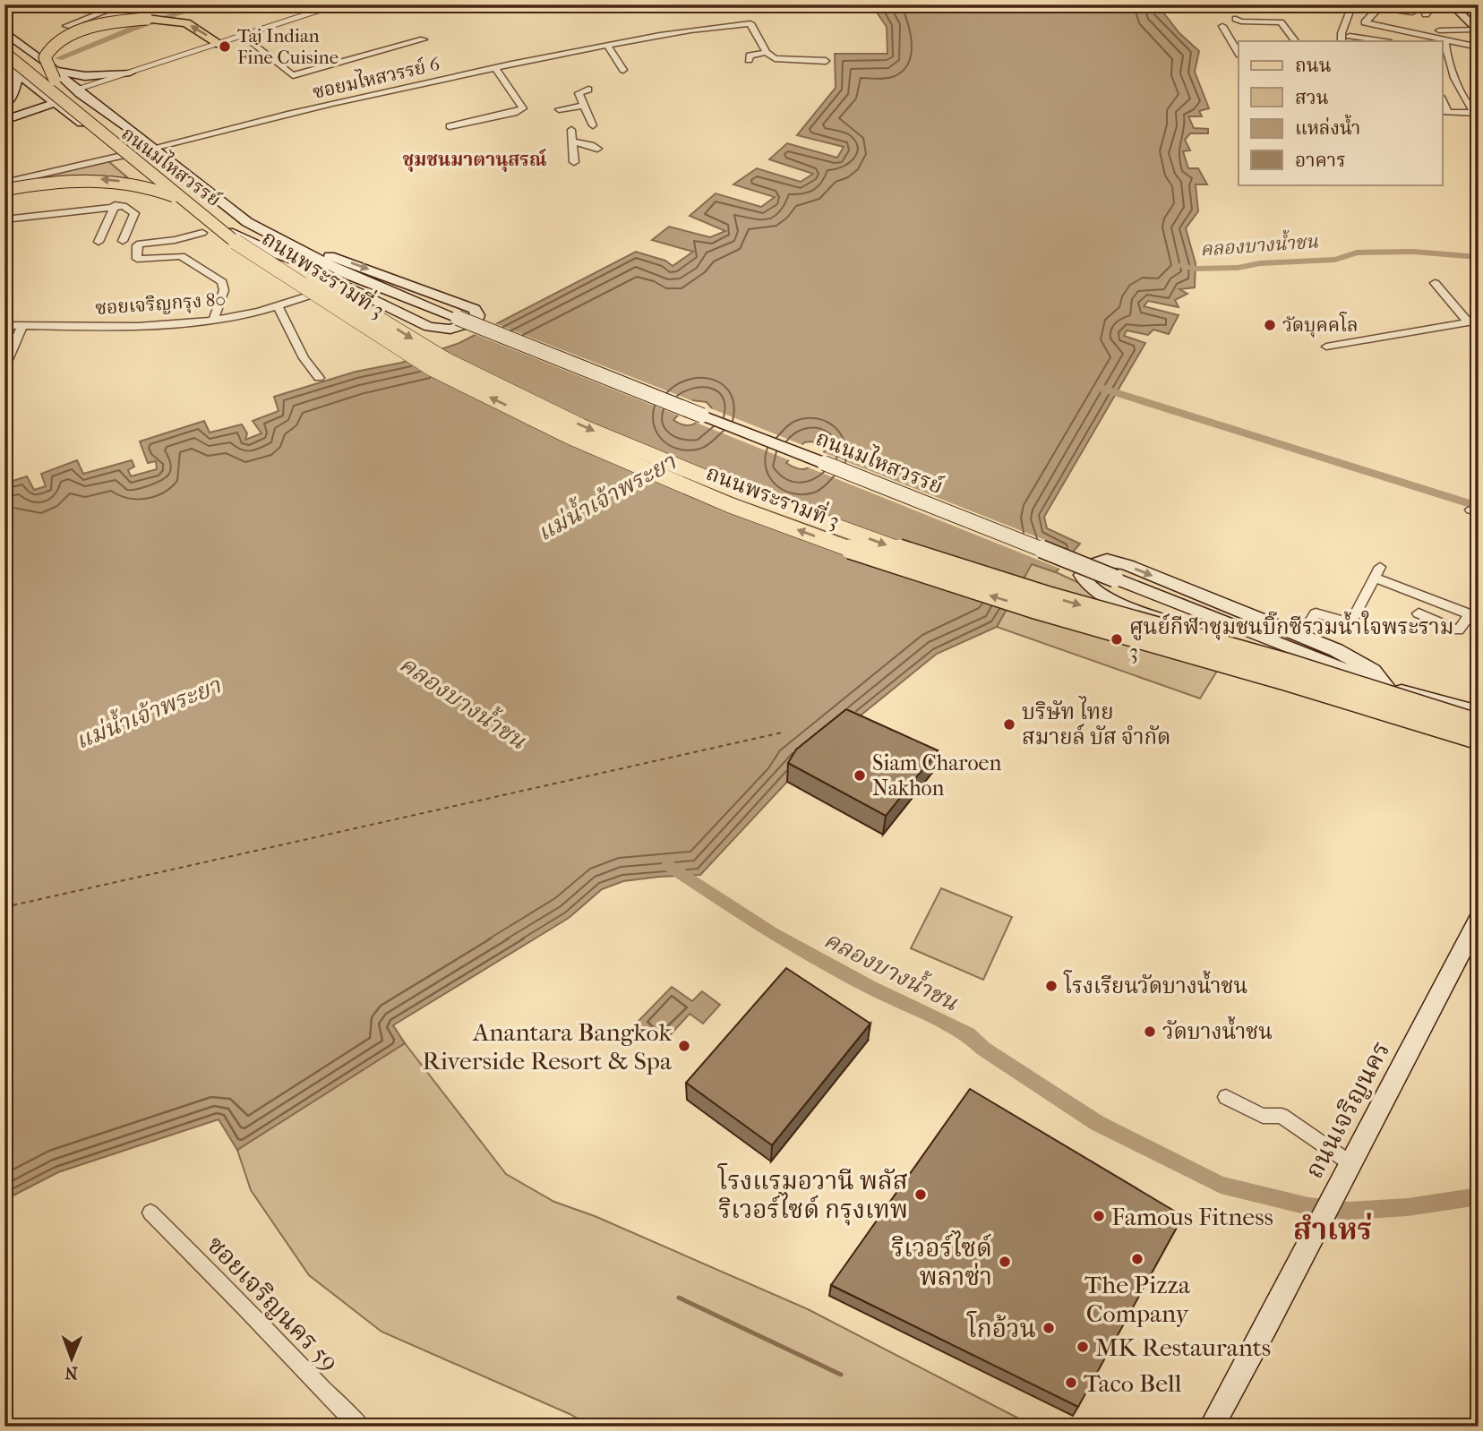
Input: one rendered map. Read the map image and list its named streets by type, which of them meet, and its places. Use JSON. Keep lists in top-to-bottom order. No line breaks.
{"streets":{"main road":["ถนนมไหสวรรย์","ถนนพระรามที่ 3","ถนนเจริญนคร"],"street":["ซอยมไหสวรรย์ 6","ซอยเจริญกรุง 80","ซอยเจริญนคร 59"]},"crossings":[["ซอยมไหสวรรย์ 6","ถนนมไหสวรรย์"],["ถนนมไหสวรรย์","ถนนพระรามที่ 3"],["ถนนมไหสวรรย์","ซอยเจริญกรุง 80"]],"districts":["ชุมชนมาตานุสรณ์","สำเหร่"],"water":["คลองบางน้ำชน","แม่น้ำเจ้าพระยา"],"places":["Taj Indian Fine Cuisine","วัดบุคคโล","ศูนย์กีฬาชุมชนบิ๊กซีรวมน้ำใจพระราม 3","บริษัท ไทย สมายล์ บัส จำกัด","Siam Charoen Nakhon","โรงเรียนวัดบางน้ำชน","วัดบางน้ำชน","Anantara Bangkok Riverside Resort & Spa","โรงแรมอวานี พลัส ริเวอร์ไซด์ กรุงเทพ","Famous Fitness","The Pizza Company","ริเวอร์ไซด์ พลาซ่า","โกอ้วน","MK Restaurants","Taco Bell"],"legend":["ถนน","สวน","แหล่งน้ำ","อาคาร"],"north":"bottom"}
